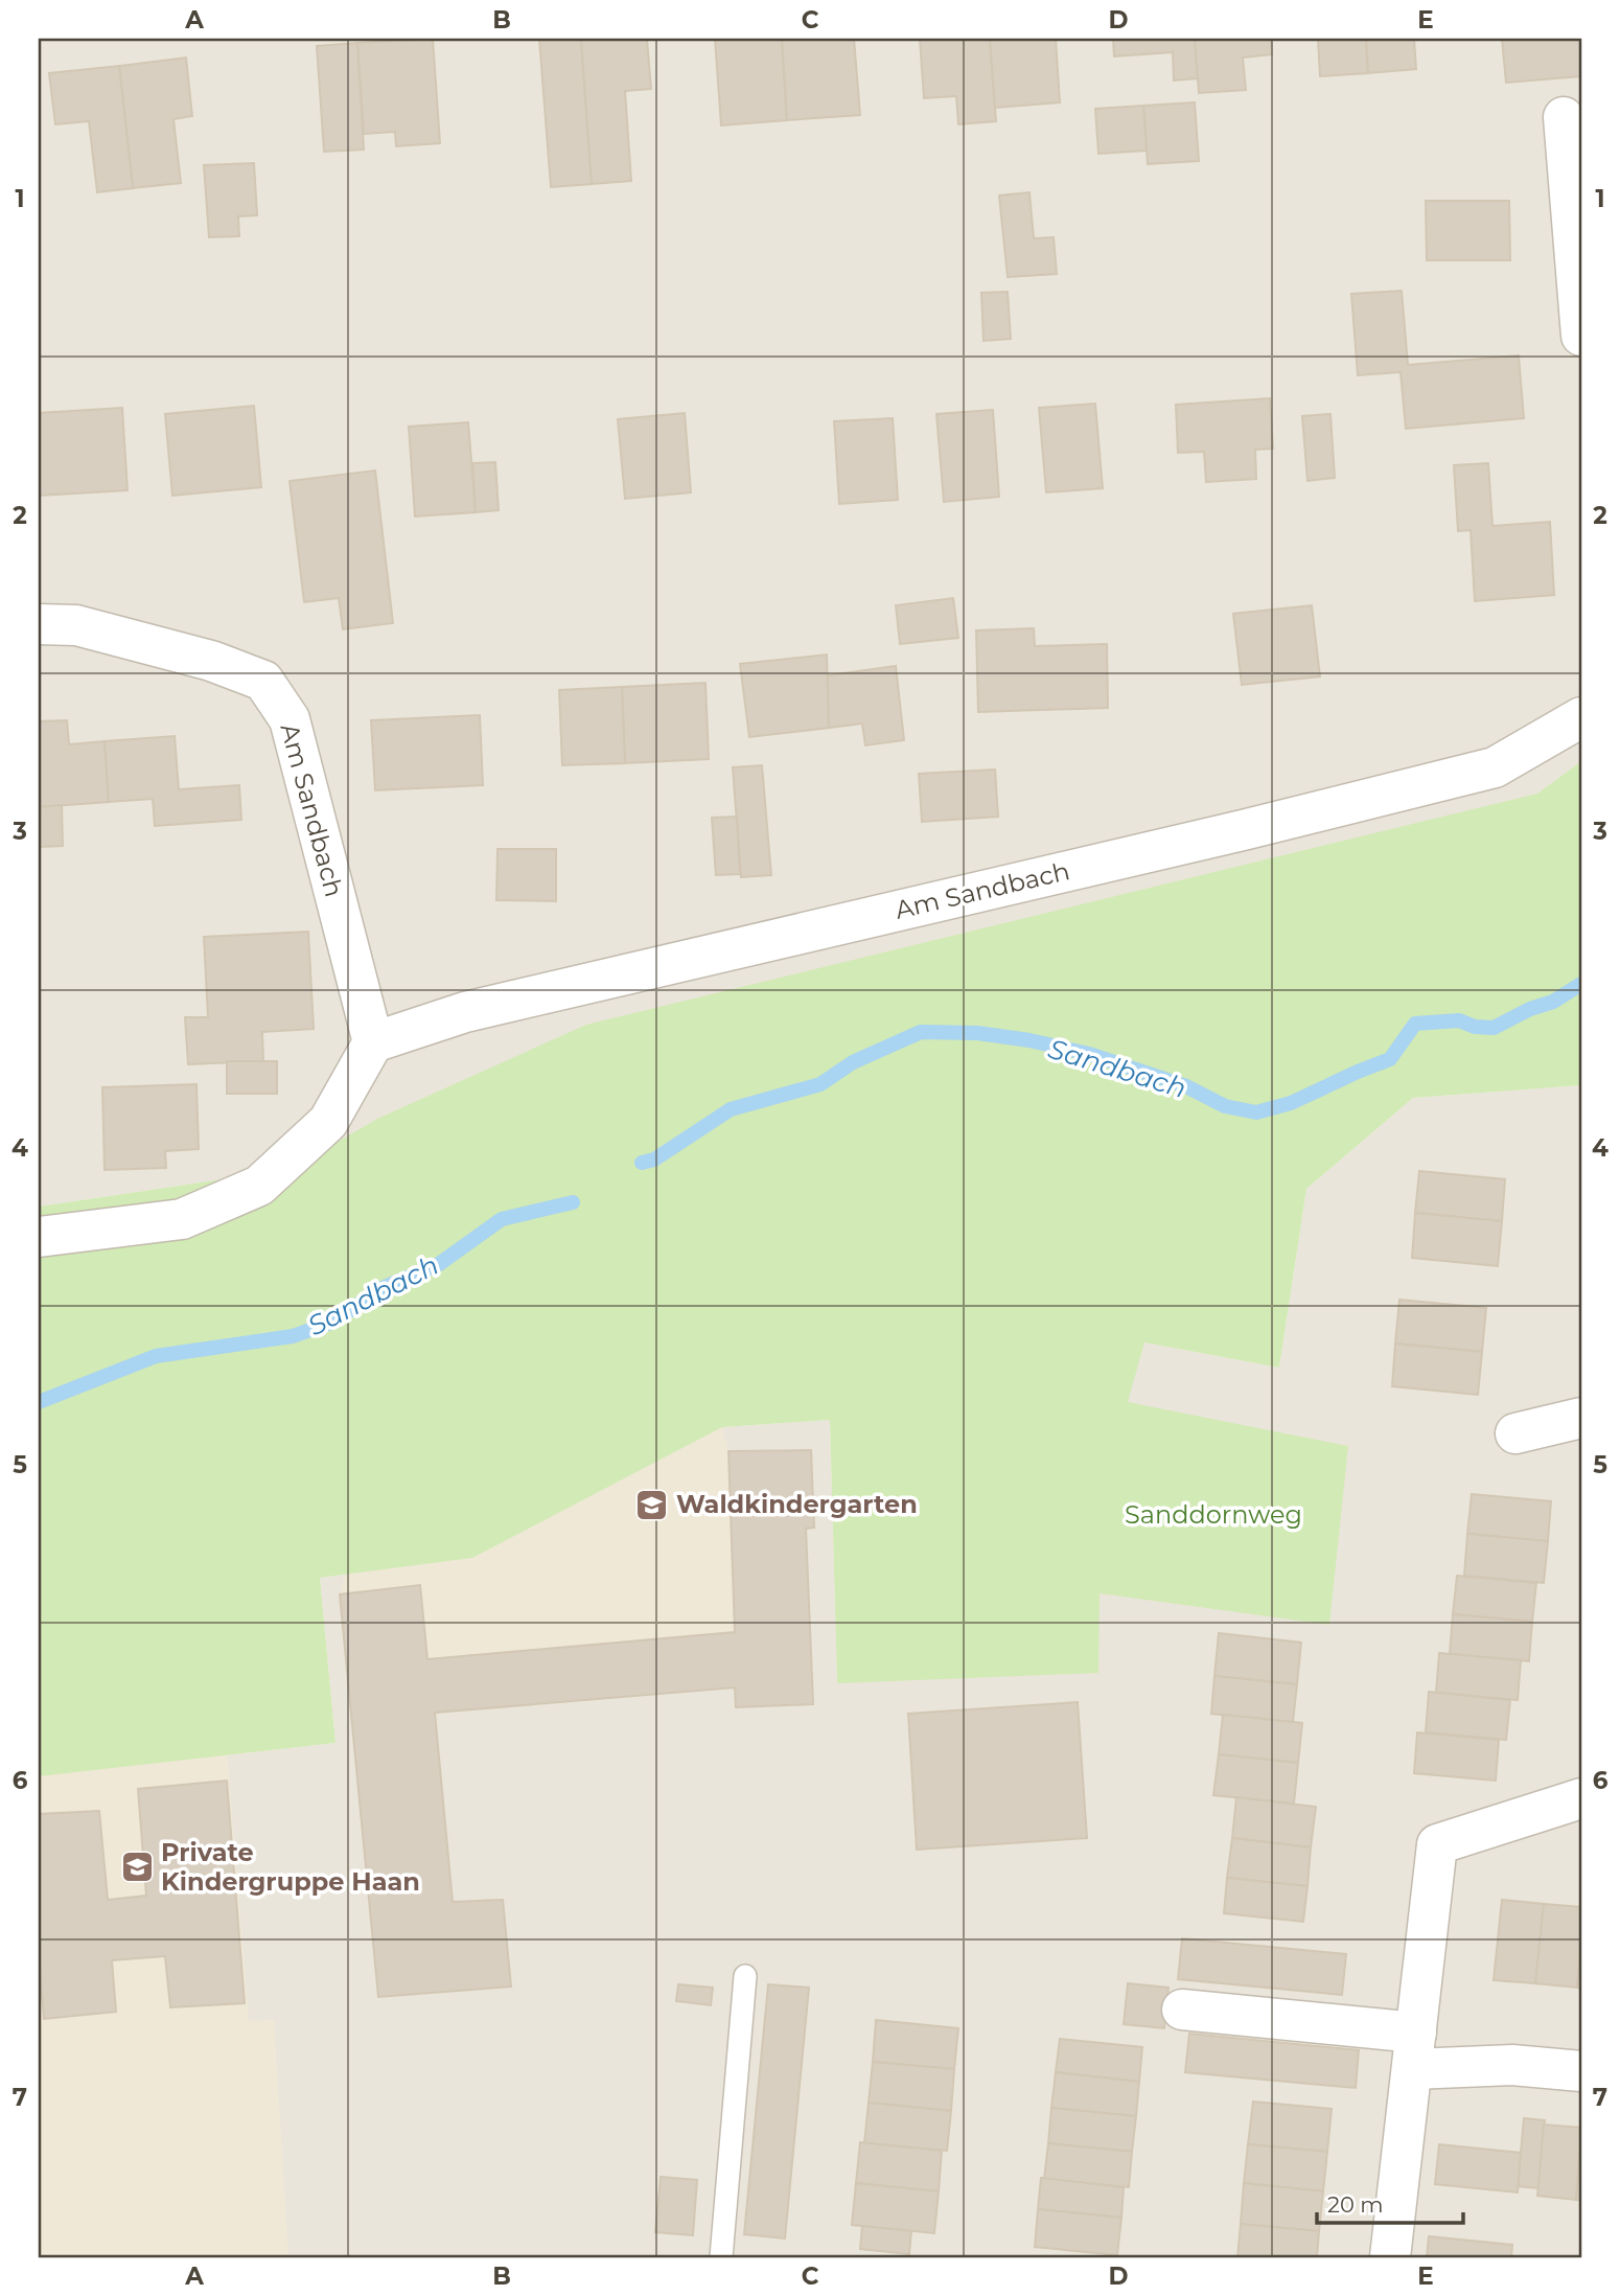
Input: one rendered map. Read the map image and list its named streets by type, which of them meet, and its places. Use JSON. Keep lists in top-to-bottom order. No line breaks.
{"streets":{"street":["Am Sandbach"]},"water":["Sandbach"],"parks":["Sanddornweg"],"places":{"school or university":["Waldkindergarten","Private Kindergruppe Haan"]},"scale_bar":"20 m","grid":{"columns":["A","B","C","D","E"],"rows":["1","2","3","4","5","6","7"]}}
